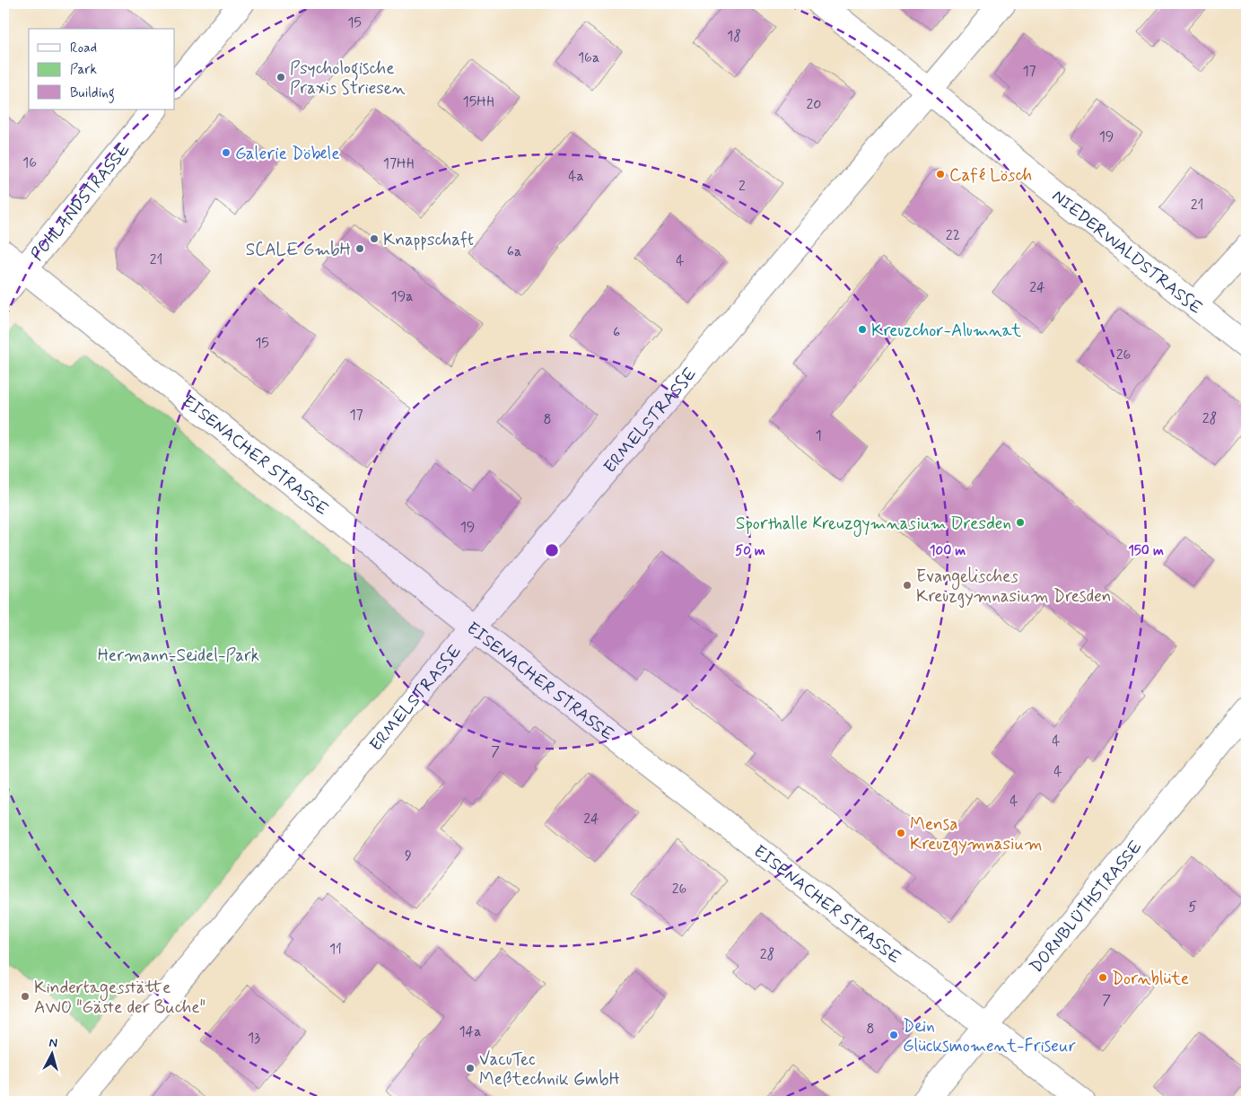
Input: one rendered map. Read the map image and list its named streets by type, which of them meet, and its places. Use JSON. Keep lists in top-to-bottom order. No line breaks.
{"streets":{"street":["POHLANDSTRASSE","NIEDERWALDSTRASSE","ERMELSTRASSE","EISENACHER STRASSE","DORNBLÜTHSTRASSE"]},"crossings":[["POHLANDSTRASSE","EISENACHER STRASSE"],["NIEDERWALDSTRASSE","ERMELSTRASSE"],["ERMELSTRASSE","EISENACHER STRASSE"],["EISENACHER STRASSE","DORNBLÜTHSTRASSE"]],"parks":["Hermann-Seidel-Park"],"places":["Psychologische Praxis Striesen","Galerie Döbele","Café Lösch","Knappschaft","SCALE GmbH","Kreuzchor-Alumnat","Sporthalle Kreuzgymnasium Dresden","Evangelisches Kreuzgymnasium Dresden","Mensa Kreuzgymnasium","Dornblüte","Kindertagesstätte AWO \"Gäste der Buche\"","Dein Glücksmoment-Friseur","VacuTec Meßtechnik GmbH"],"house_numbers":["15","18","16a","17","15HH","20","19","16","17HH","4a","2","21","22","6a","21","4","24","19a","6","15","26","17","28","8","1","19","4","7","4","4","24","9","26","5","11","28","7","8","14a","13"],"legend":["Road","Park","Building"],"north":"top","rings":["50 m","100 m","150 m"]}
